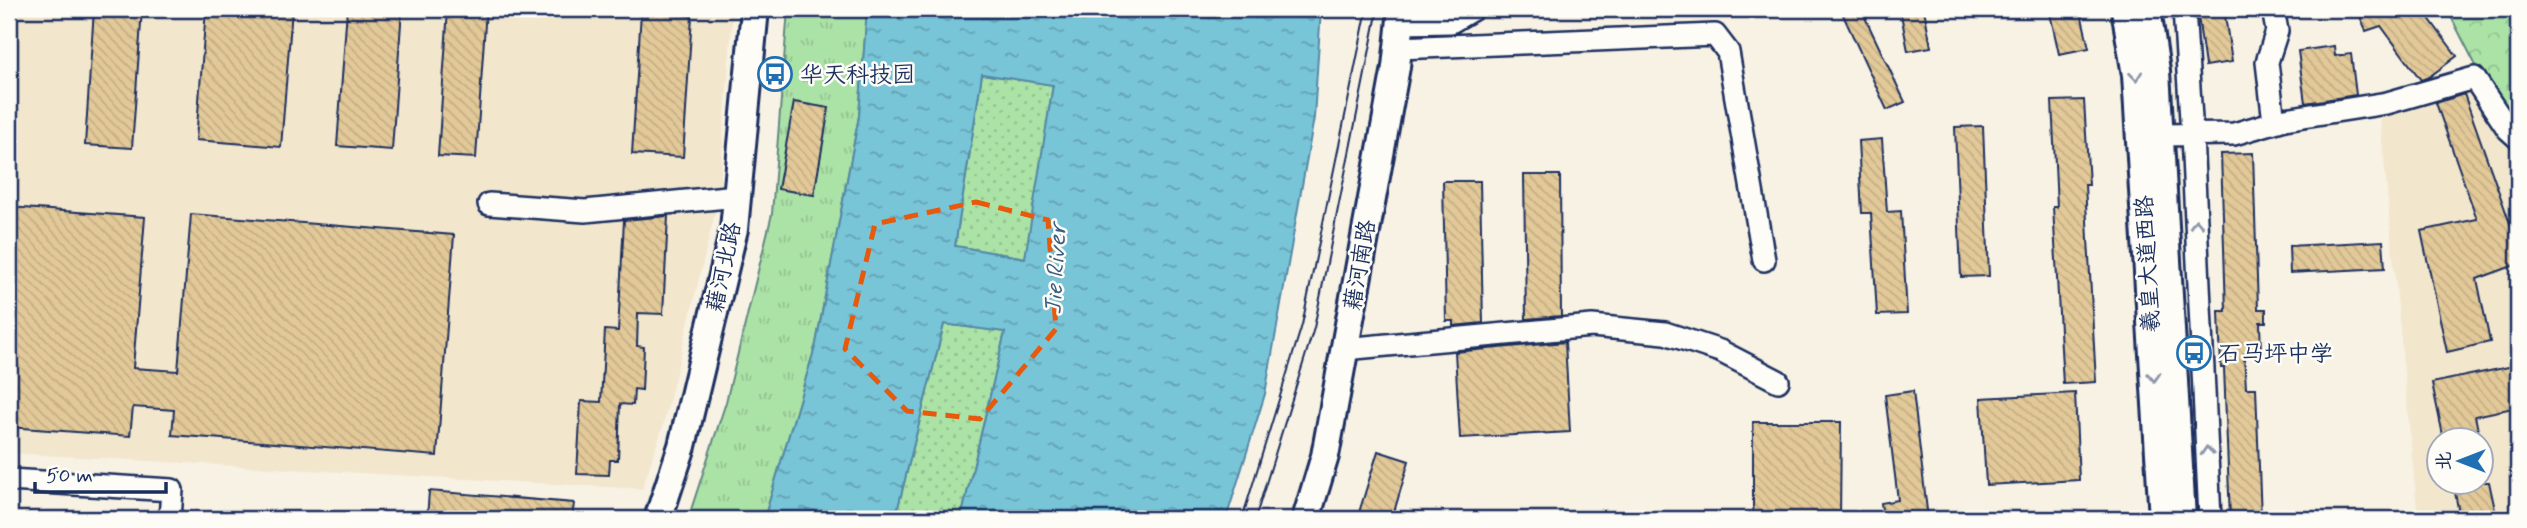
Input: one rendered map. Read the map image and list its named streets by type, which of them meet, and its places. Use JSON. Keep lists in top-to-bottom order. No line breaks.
{"streets":{"main road":["羲皇大道西路","藉河南路","藉河北路"]},"water":["Jie River"],"places":{"bus stop":["华天科技园","石马坪中学"]},"scale_bar":"50 m","north":"left"}
